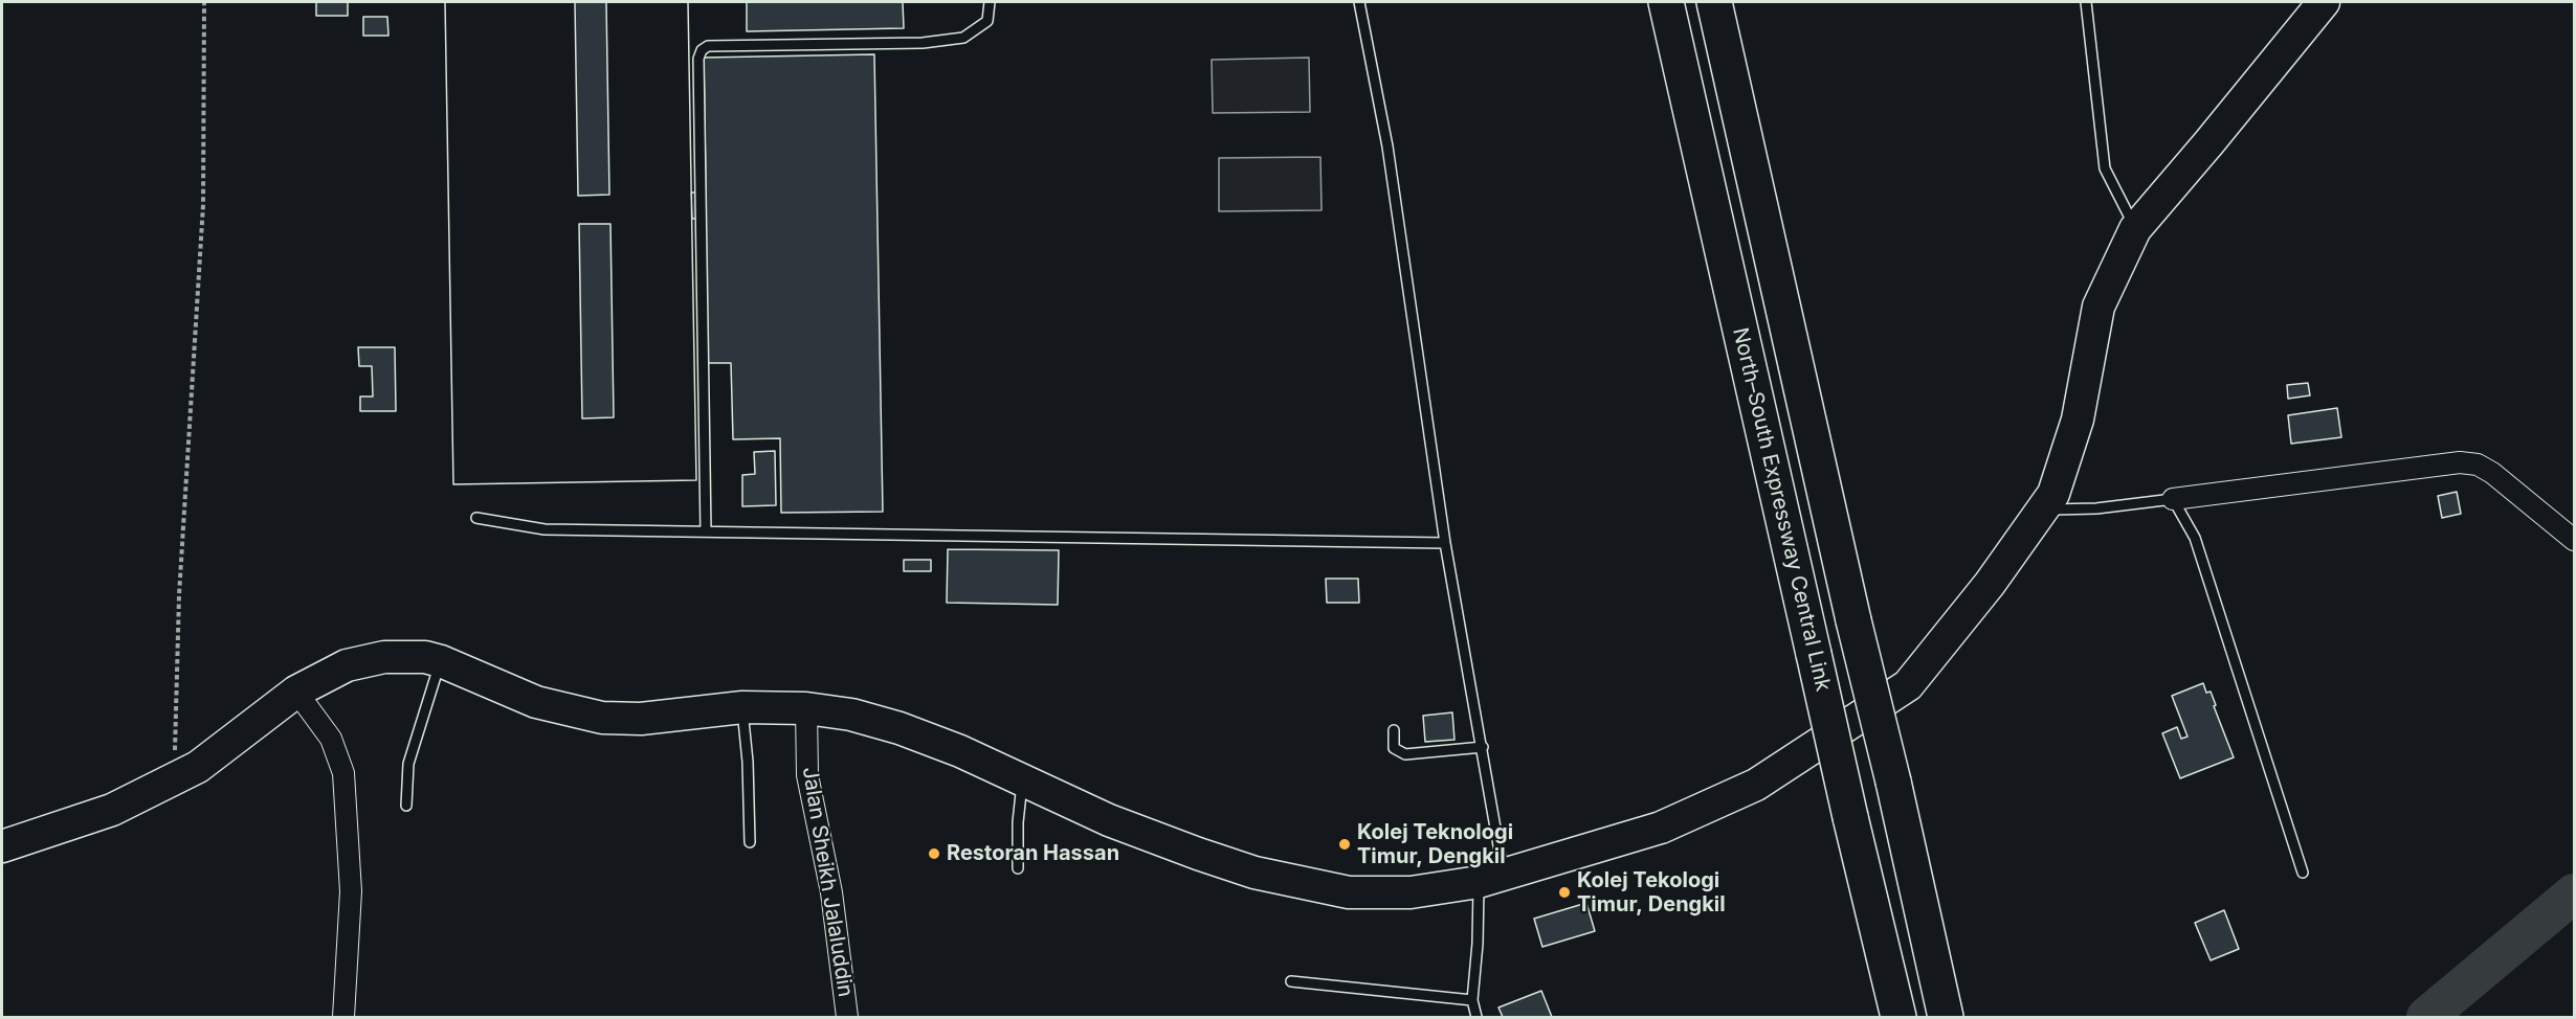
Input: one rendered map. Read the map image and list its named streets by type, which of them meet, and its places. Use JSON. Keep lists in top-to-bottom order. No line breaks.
{"streets":{"highway":["North–South Expressway Central Link"],"street":["Jalan Sheikh Jalaluddin"]},"places":["Kolej Teknologi Timur, Dengkil","Restoran Hassan","Kolej Tekologi Timur, Dengkil"]}
